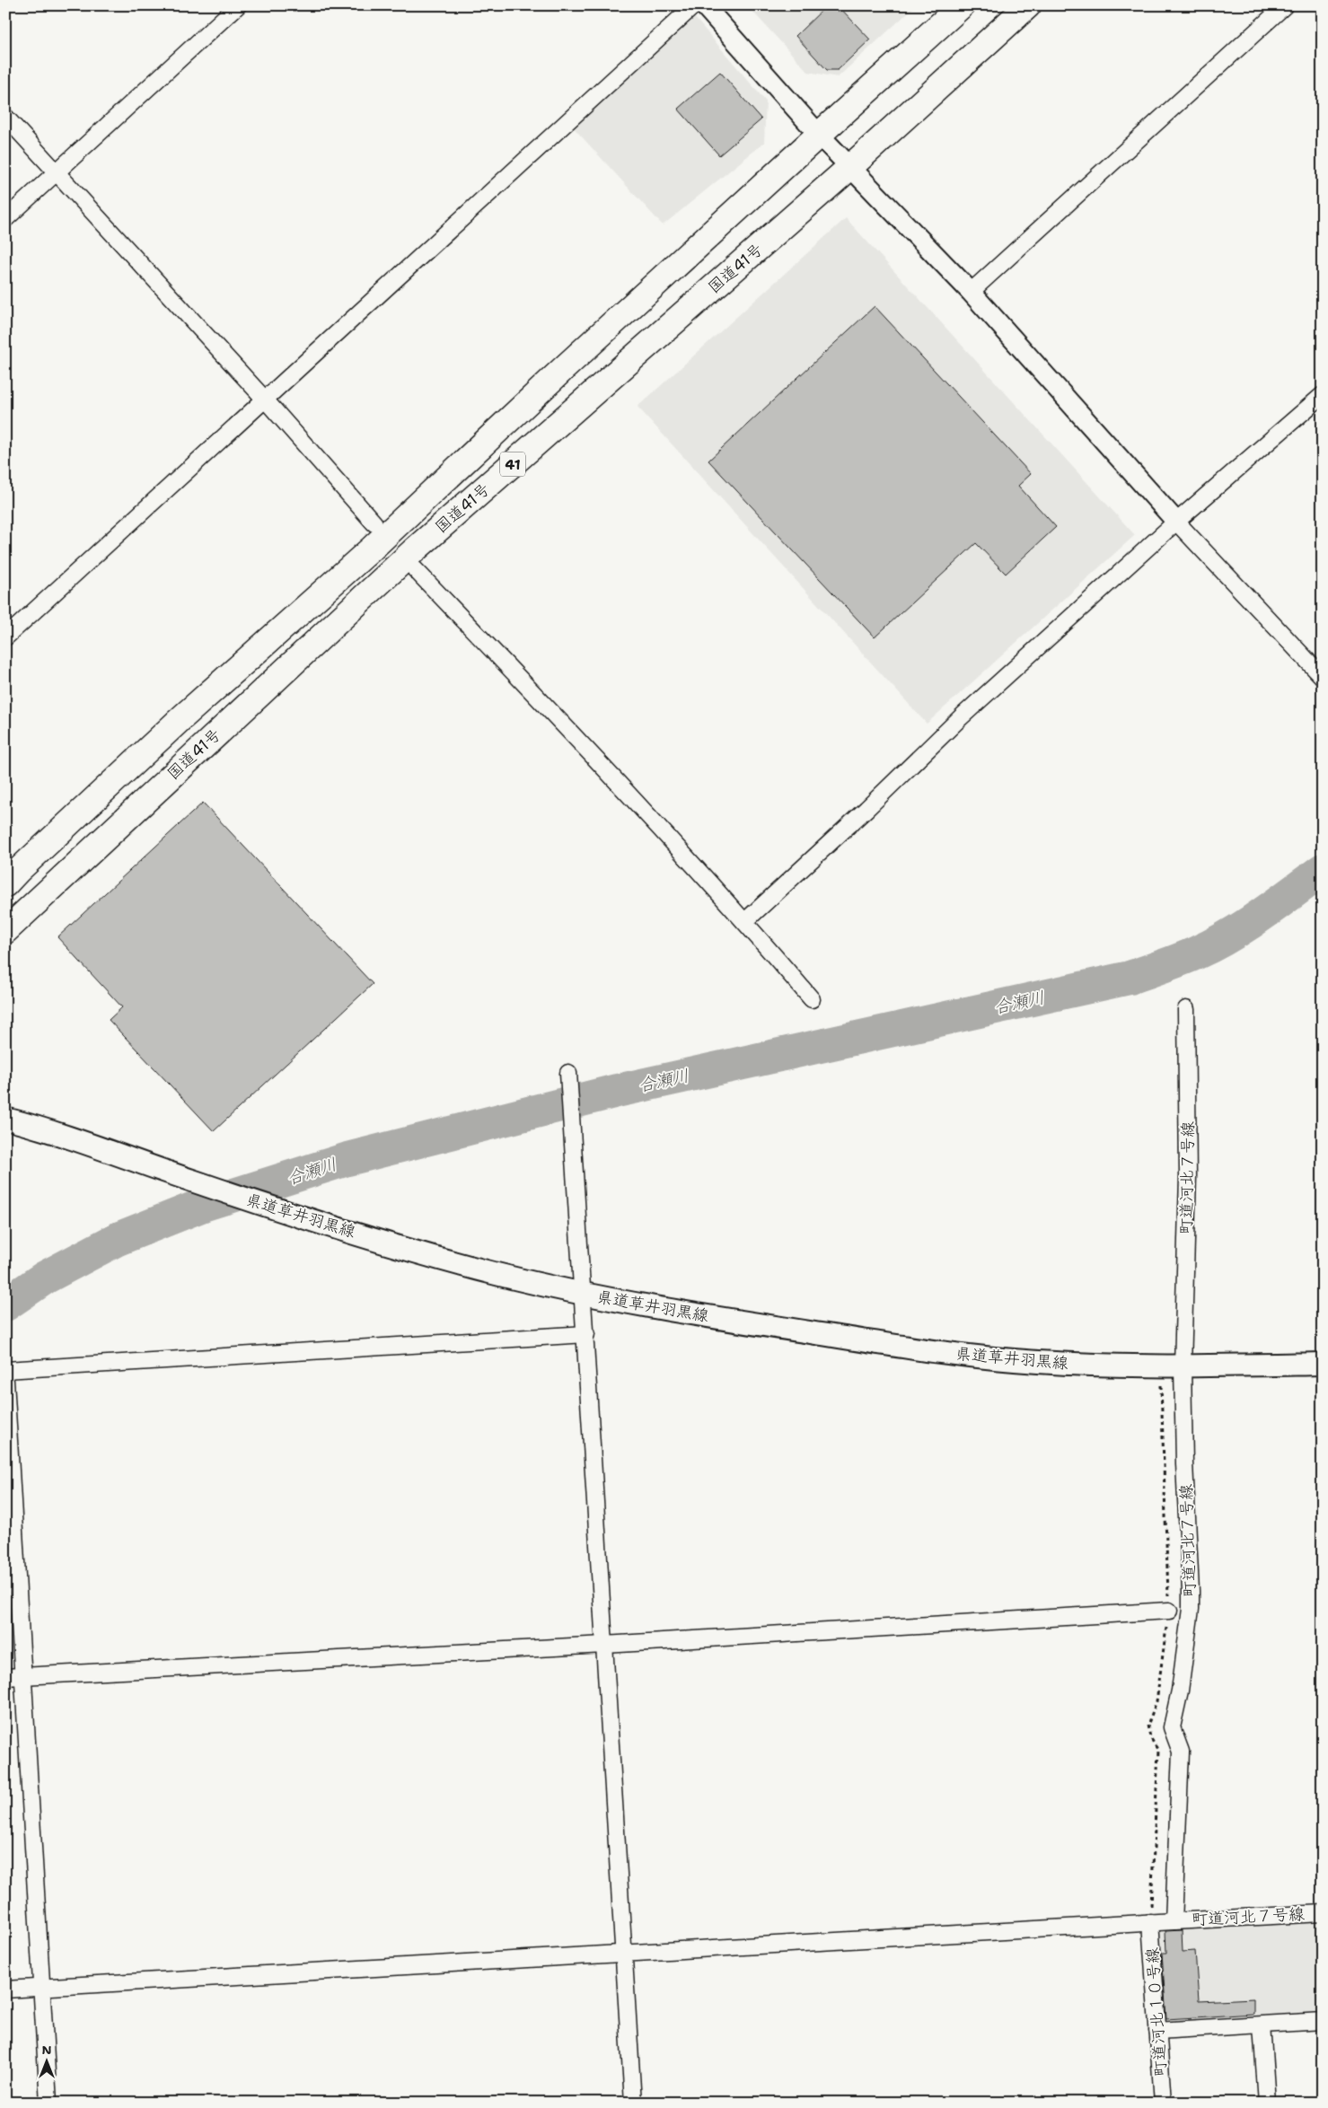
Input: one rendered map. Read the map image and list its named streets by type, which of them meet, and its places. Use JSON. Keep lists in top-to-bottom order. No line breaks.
{"streets":{"highway":["国道41号","41"],"main road":["県道草井羽黒線"],"street":["町道河北７号線","町道河北１０号線"]},"crossings":[["町道河北７号線","県道草井羽黒線"]],"water":["合瀬川"],"north":"top"}
